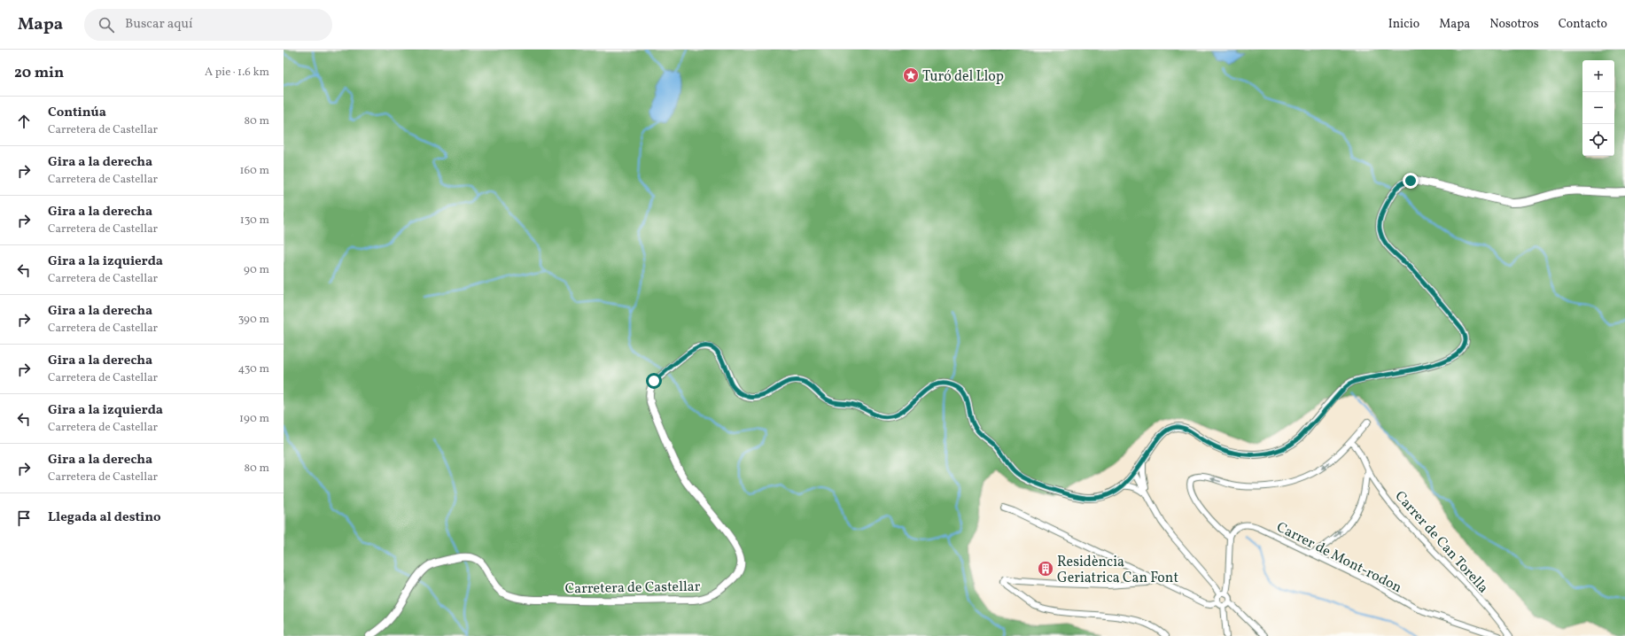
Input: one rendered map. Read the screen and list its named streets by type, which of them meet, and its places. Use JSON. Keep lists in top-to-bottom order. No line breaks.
{"streets":{"street":["Carrer de Can Torella","Carrer de Mont-rodon","Carretera de Castellar"]},"places":{"place":["Turó del Llop"],"building":["Residència Geriatrica Can Font"]},"page":{"header":"Mapa","search":"Buscar aquí","nav":["Inicio","Mapa","Nosotros","Contacto"],"heading":["20 min","A pie · 1.6 km"],"map_buttons":["+","−"],"list":[["Continúa","Carretera de Castellar","80 m"],["Gira a la derecha","Carretera de Castellar","160 m"],["Gira a la derecha","Carretera de Castellar","130 m"],["Gira a la izquierda","Carretera de Castellar","90 m"],["Gira a la derecha","Carretera de Castellar","390 m"],["Gira a la derecha","Carretera de Castellar","430 m"],["Gira a la izquierda","Carretera de Castellar","190 m"],["Gira a la derecha","Carretera de Castellar","80 m"],"Llegada al destino"]}}
